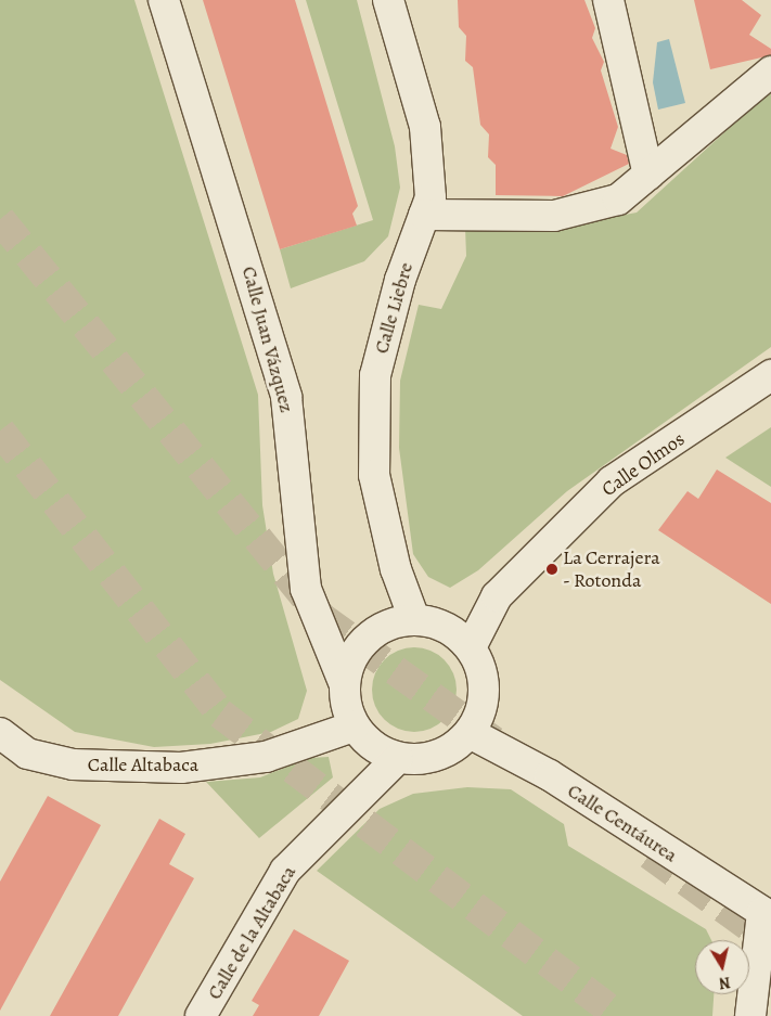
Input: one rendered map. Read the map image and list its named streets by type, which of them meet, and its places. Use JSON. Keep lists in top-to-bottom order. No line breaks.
{"streets":{"street":["Calle Liebre","Calle Juan Vázquez","Calle Olmos","Calle Altabaca","Calle Centáurea","Calle de la Altabaca"]},"crossings":[["Calle Liebre","Calle Juan Vázquez"],["Calle Liebre","Calle Olmos"],["Calle Liebre","Calle Altabaca"],["Calle Liebre","Calle Centáurea"],["Calle Liebre","Calle de la Altabaca"],["Calle Juan Vázquez","Calle Olmos"],["Calle Juan Vázquez","Calle Altabaca"],["Calle Juan Vázquez","Calle Centáurea"],["Calle Juan Vázquez","Calle de la Altabaca"],["Calle Olmos","Calle Altabaca"],["Calle Olmos","Calle Centáurea"],["Calle Olmos","Calle de la Altabaca"],["Calle Altabaca","Calle Centáurea"],["Calle Altabaca","Calle de la Altabaca"],["Calle Centáurea","Calle de la Altabaca"]],"places":["La Cerrajera - Rotonda"],"north":"bottom"}
